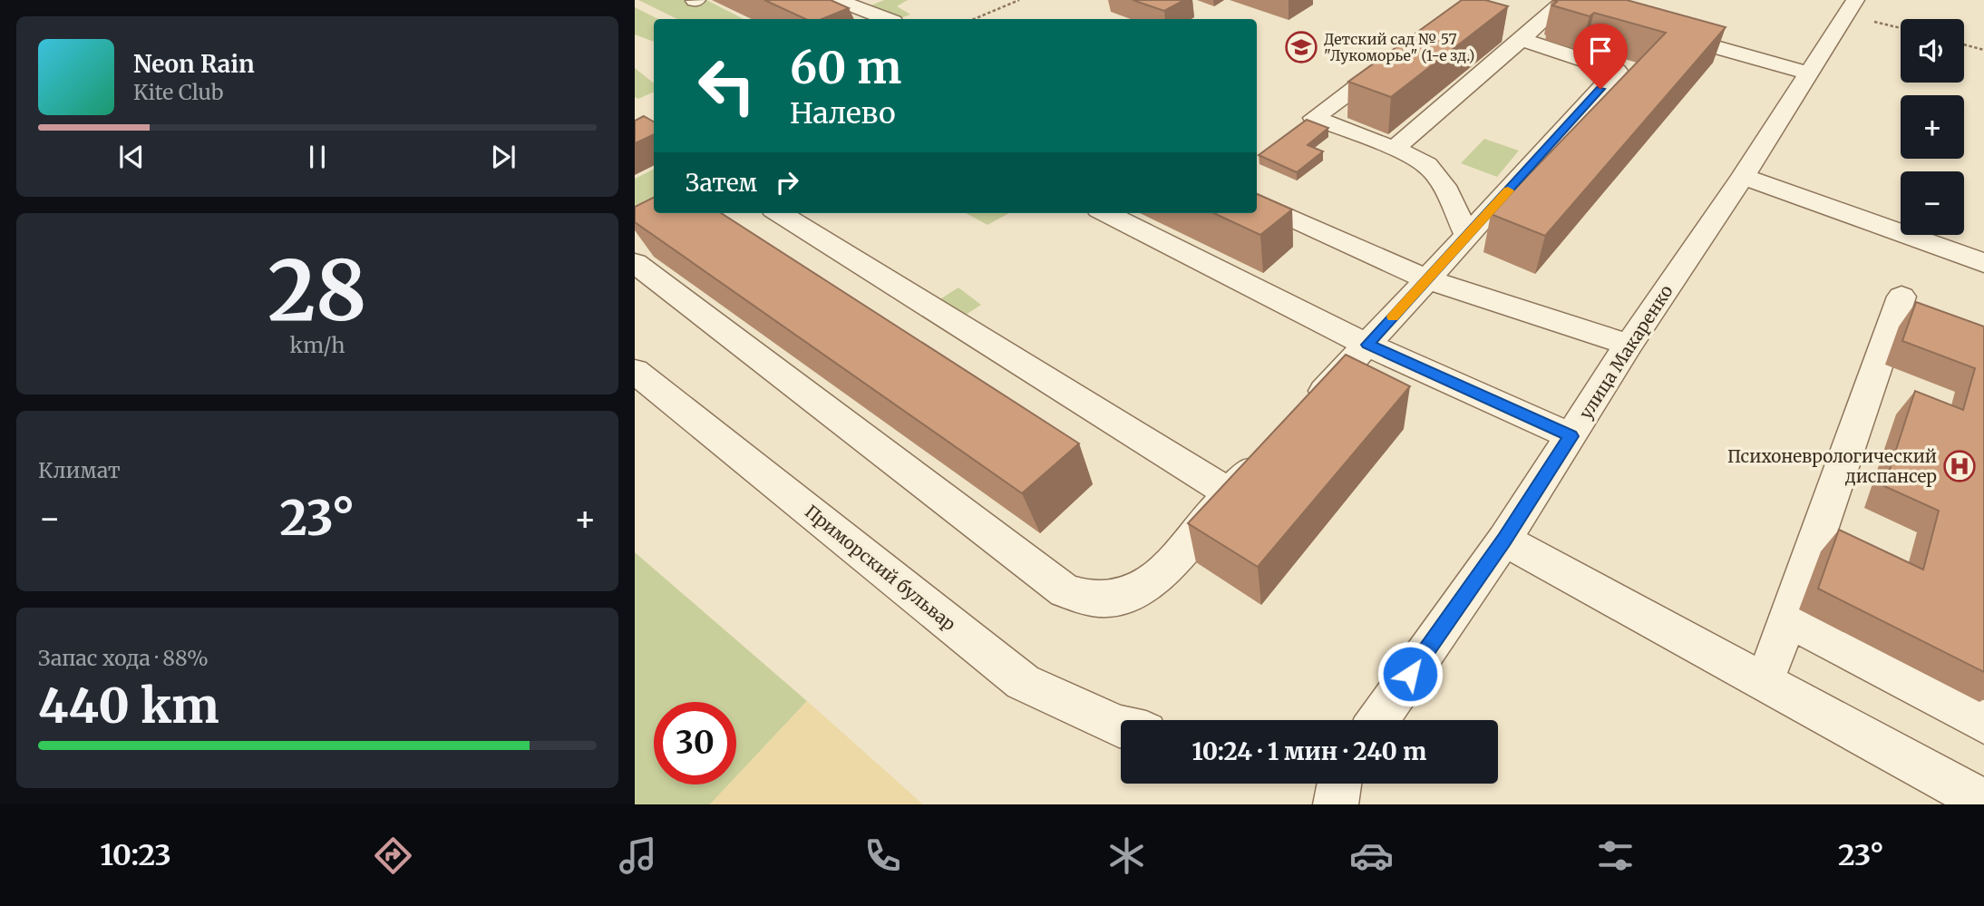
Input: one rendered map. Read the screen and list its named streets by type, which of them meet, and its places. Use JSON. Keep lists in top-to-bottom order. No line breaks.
{"streets":{"street":["улица Макаренко","Приморский бульвар"]},"places":{"school or university":["Детский сад № 57 \"Лукоморье\" (1-е зд.)"],"hospital":["Психоневрологический диспансер"]},"page":{"map_buttons":["+","−"],"turn":["60 m","Налево"],"song":["Neon Rain","Kite Club"],"then":"Затем","tile":[["28","km/h"],"Климат",["Запас хода · 88%","440 km"]],"heat":["−","23°","+"],"limit":"30","trip":"10:24 · 1 мин · 240 m","tabs":["10:23","23°"]}}
